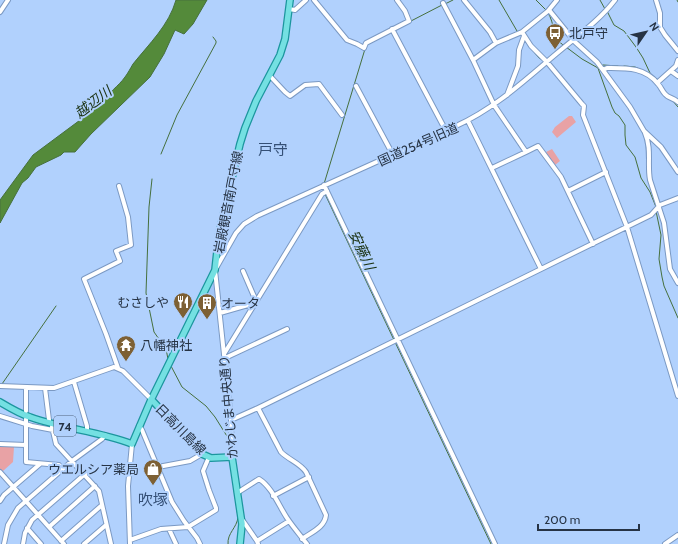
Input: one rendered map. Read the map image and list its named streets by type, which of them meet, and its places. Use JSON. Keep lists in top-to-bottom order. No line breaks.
{"streets":{"main road":["岩殿観音南戸守線","かわじま中央通り","74","日高川島線"],"street":["国道254号旧道"]},"crossings":[["国道254号旧道","岩殿観音南戸守線"],["国道254号旧道","かわじま中央通り"],["岩殿観音南戸守線","かわじま中央通り"],["岩殿観音南戸守線","日高川島線"],["かわじま中央通り","日高川島線"],["74","日高川島線"]],"districts":["戸守","吹塚"],"water":["越辺川","安藤川"],"places":{"bus stop":["北戸守"],"restaurant":["むさしや"],"building":["オータ"],"temple":["八幡神社"],"shop":["ウエルシア薬局"]},"scale_bar":"200 m","north":"top right"}
